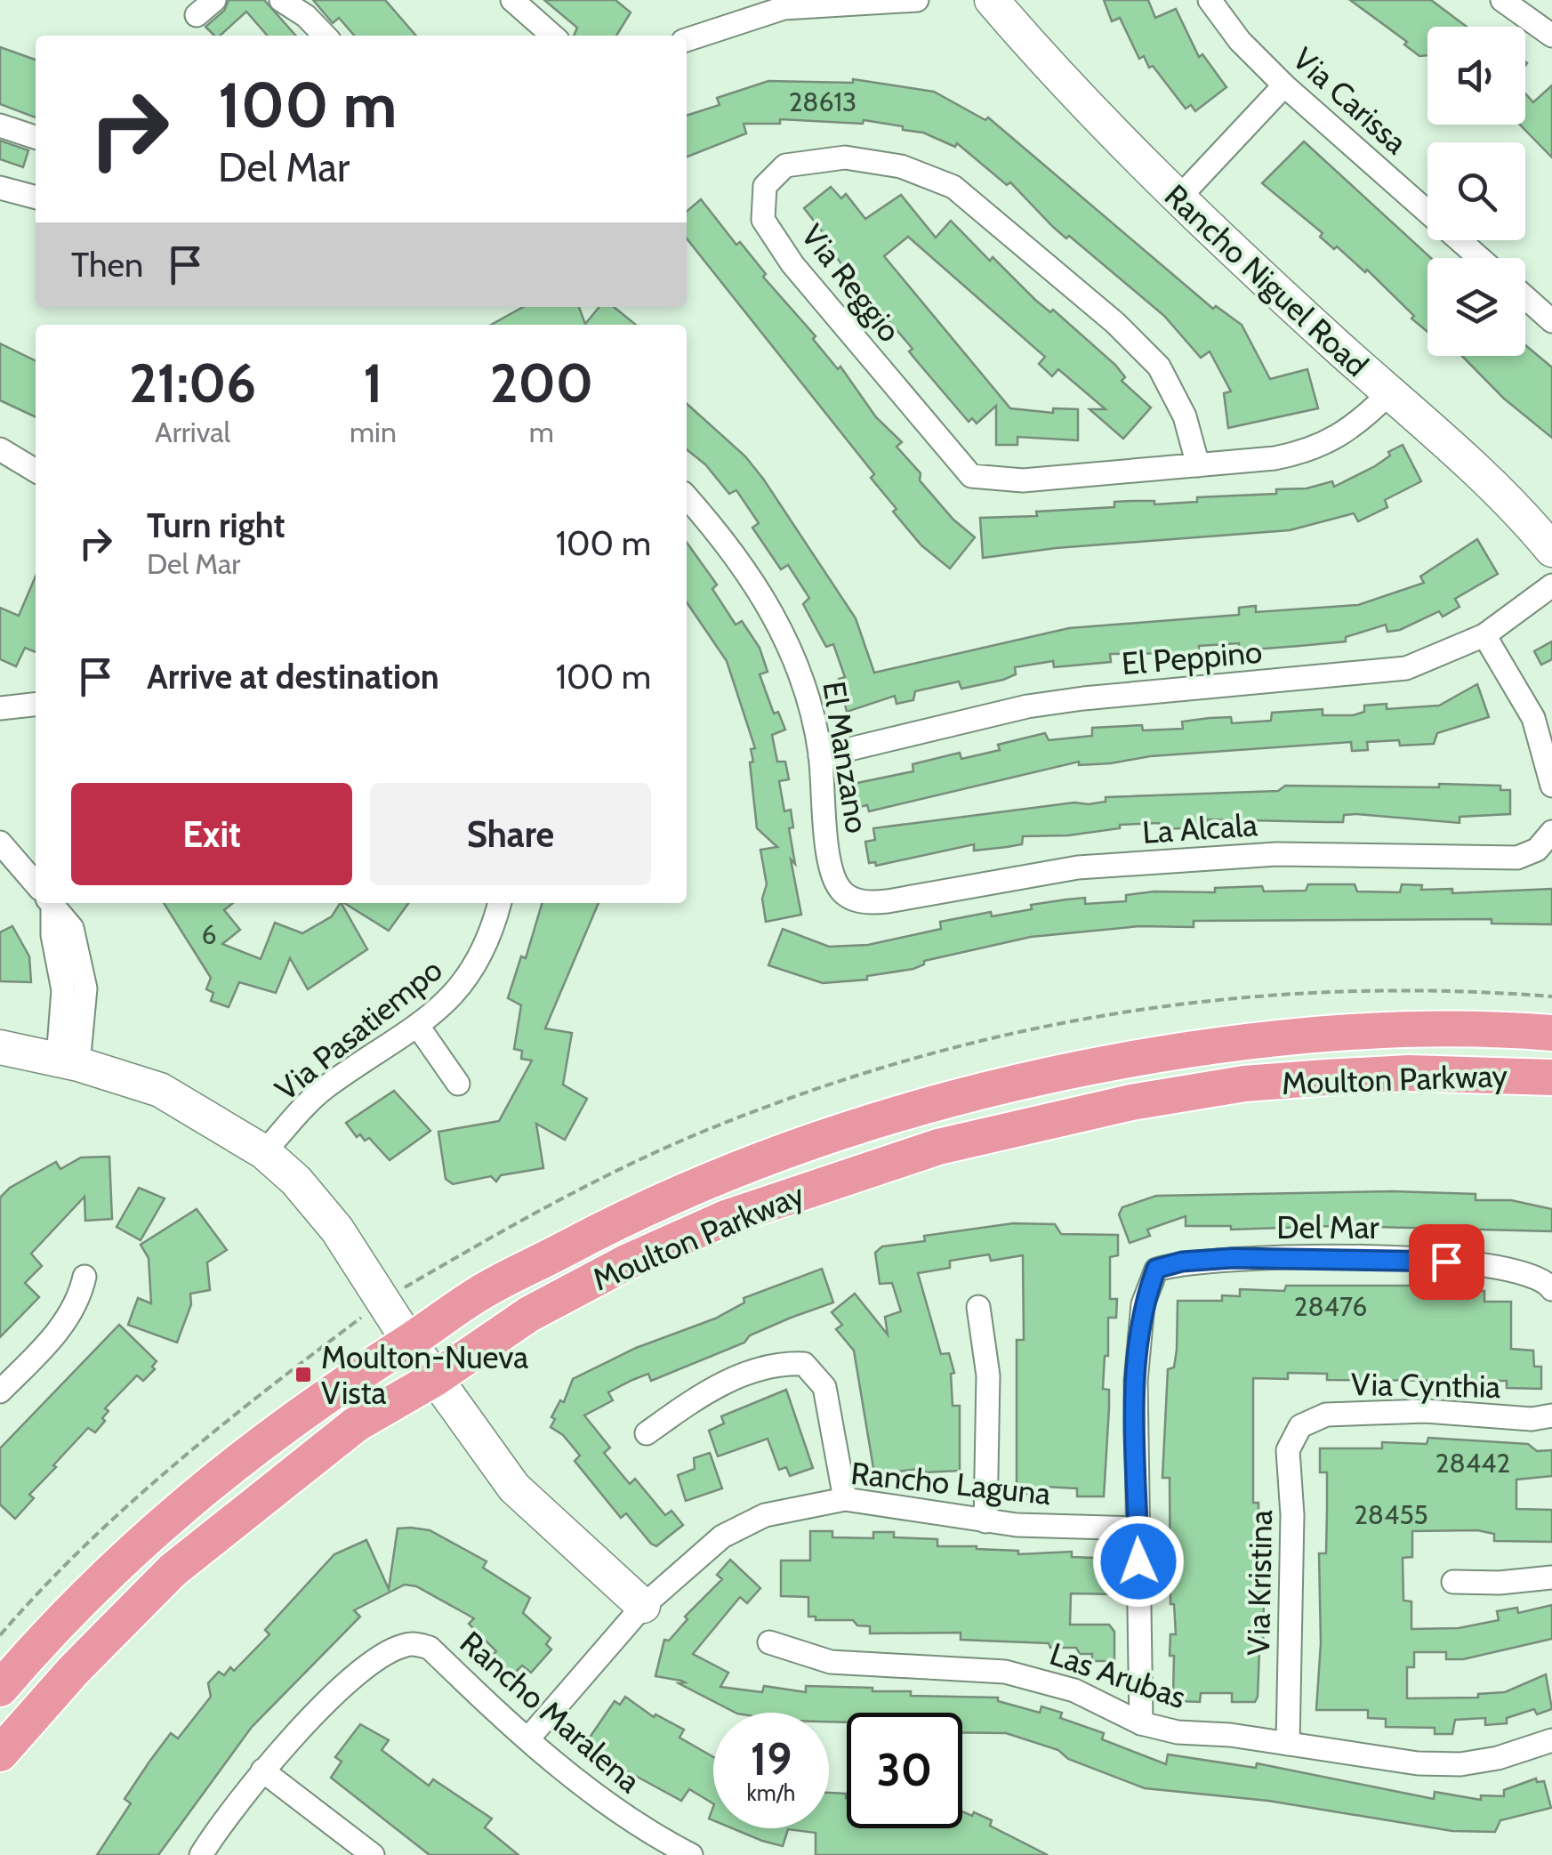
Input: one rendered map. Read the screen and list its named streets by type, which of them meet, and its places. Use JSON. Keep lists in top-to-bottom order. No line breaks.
{"streets":{"main road":["Moulton Parkway"],"street":["Via Carissa","Rancho Niguel Road","Via Reggio","El Peppino","El Manzano","La Alcala","Via Pasatiempo","Del Mar","Via Cynthia","Rancho Laguna","Via Kristina","Las Arubas","Rancho Maralena"]},"crossings":[["Rancho Niguel Road","Via Reggio"],["El Peppino","El Manzano"],["El Manzano","La Alcala"],["Del Mar","Rancho Laguna"],["Via Cynthia","Via Kristina"],["Rancho Laguna","Rancho Maralena"],["Via Kristina","Las Arubas"]],"places":{"transit":["Moulton-Nueva Vista"]},"house_numbers":["28613","6","28476","28442","28455"],"page":{"turn":["100 m","Del Mar"],"then":"Then","eta":["21:06","Arrival","1","min","200","m"],"list":[{"name":"Turn right","note":"Del Mar","value":"100 m"},{"name":"Arrive at destination","value":"100 m"}],"buttons":["Exit","Share"],"speed":"19 km/h","limit":"30"}}
